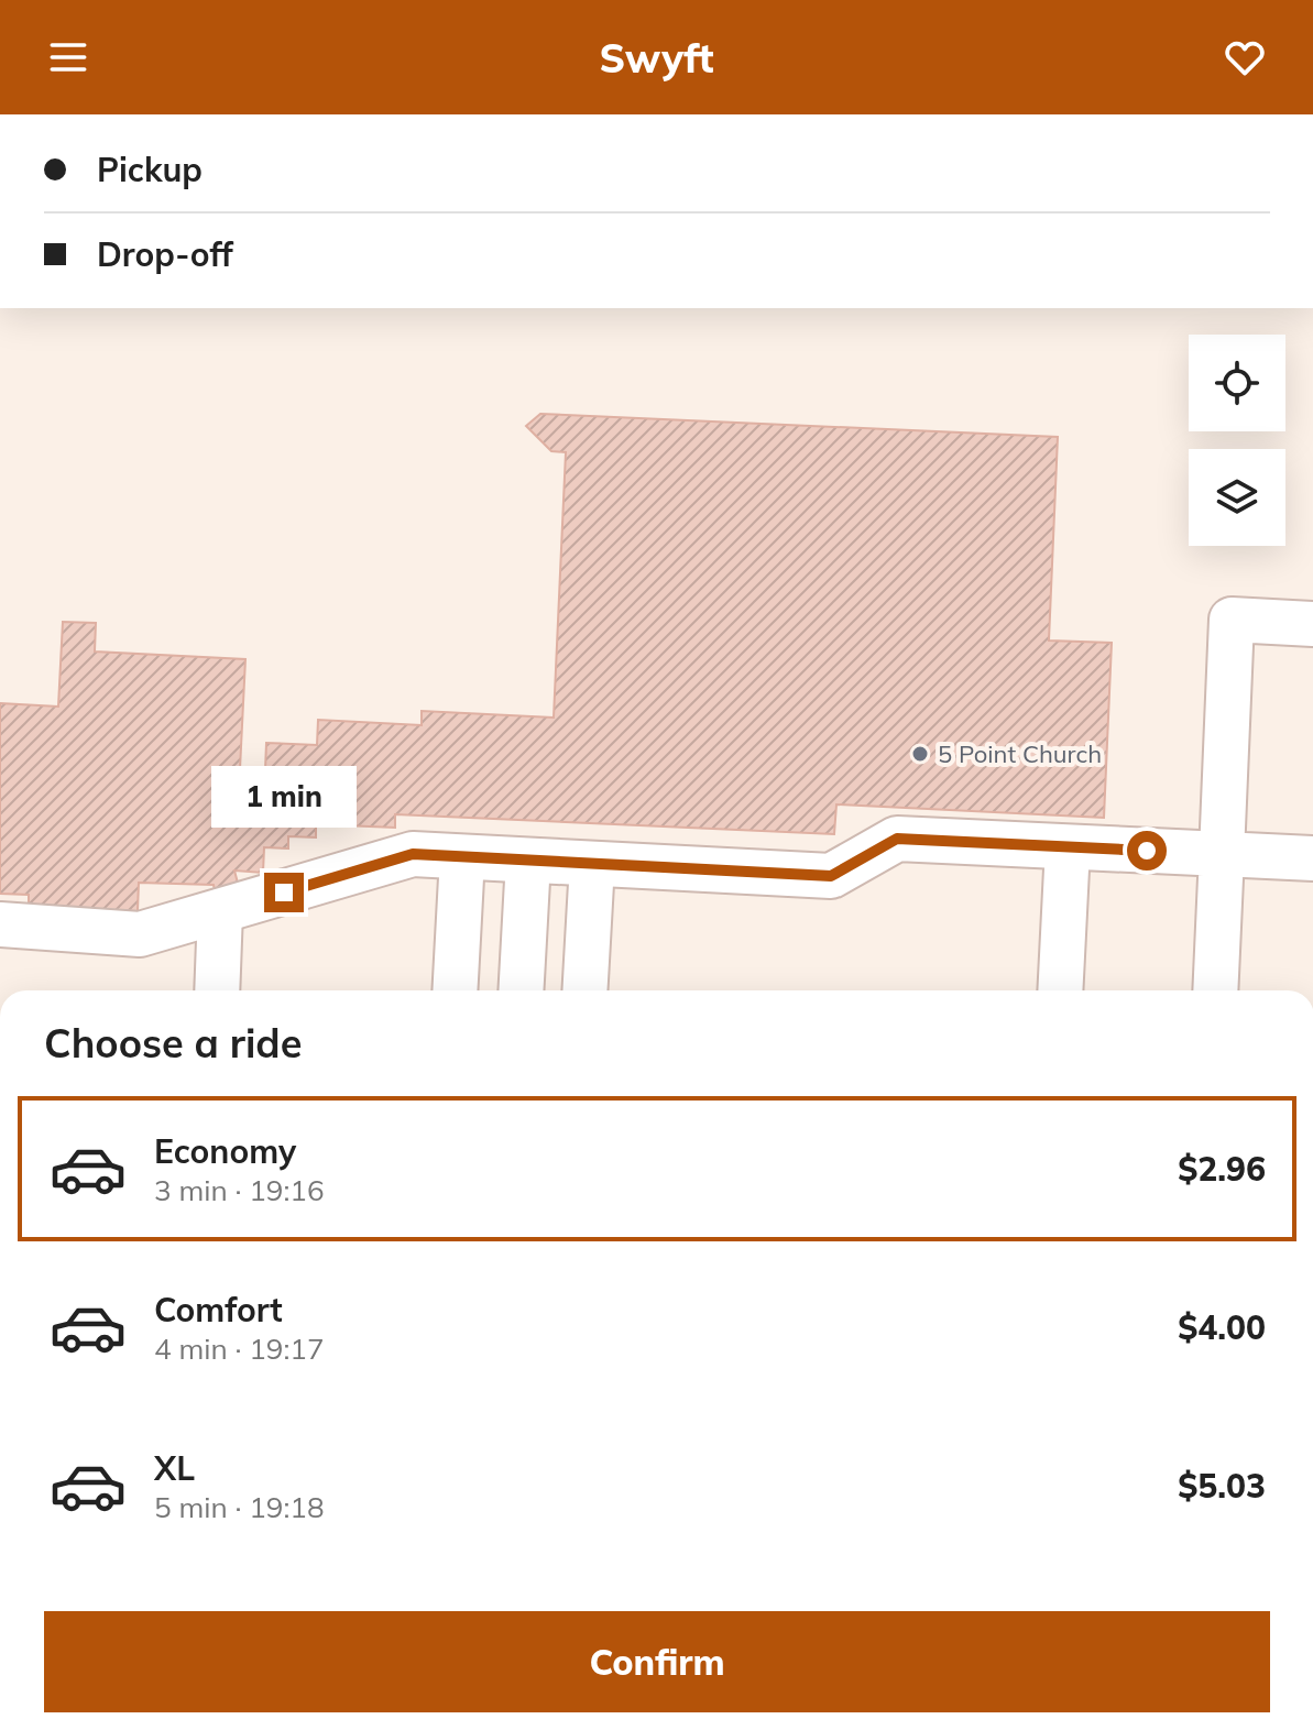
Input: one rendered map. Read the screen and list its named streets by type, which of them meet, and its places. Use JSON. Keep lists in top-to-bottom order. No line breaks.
{"places":["5 Point Church"],"page":{"header":"Swyft","banner":["Pickup","Drop-off"],"bubble":"1 min","heading":"Choose a ride","list":[{"name":"Economy","note":"3 min · 19:16","value":"$2.96"},{"name":"Comfort","note":"4 min · 19:17","value":"$4.00"},{"name":"XL","note":"5 min · 19:18","value":"$5.03"}],"buttons":"Confirm"}}
